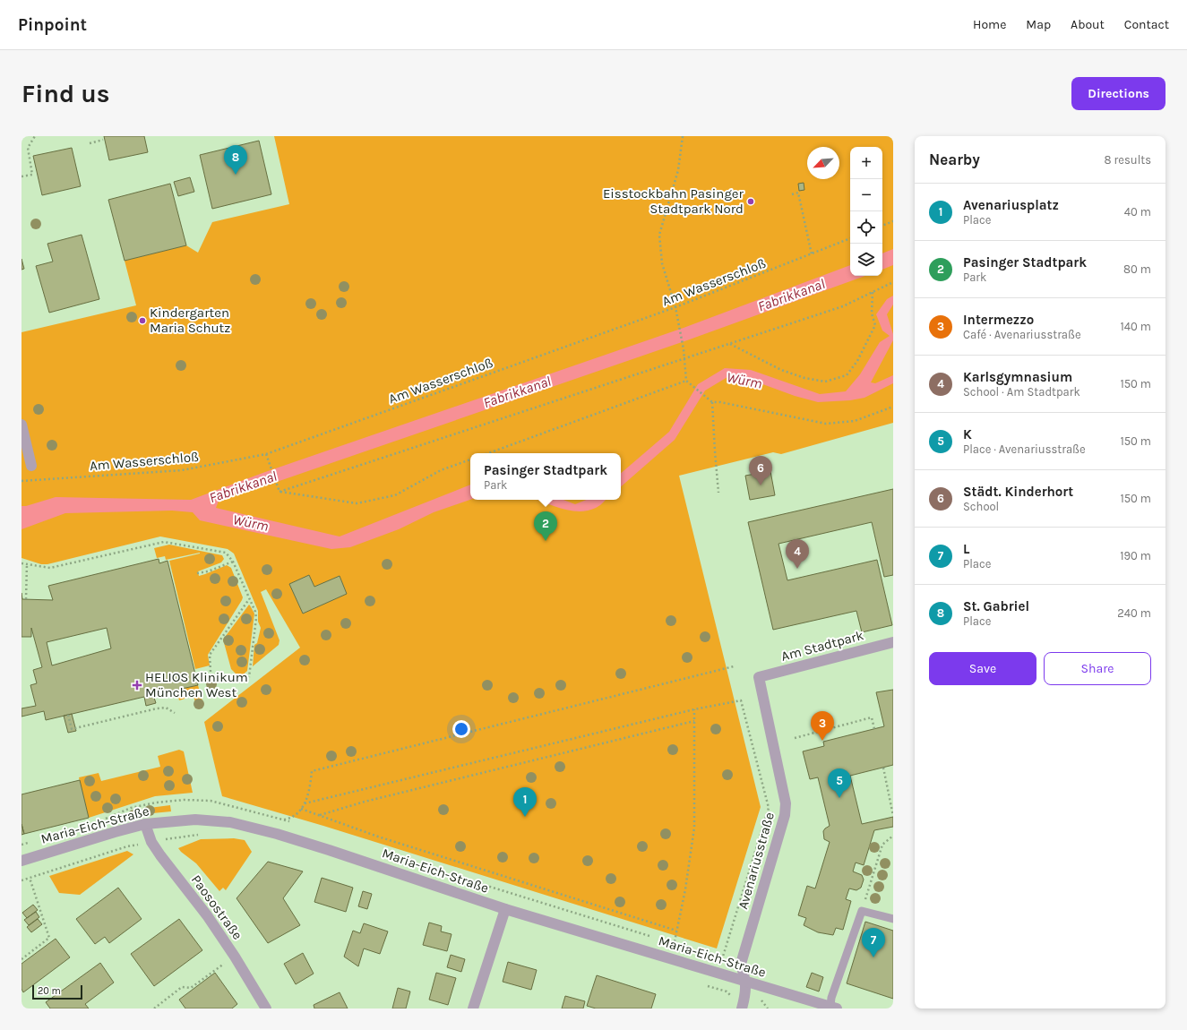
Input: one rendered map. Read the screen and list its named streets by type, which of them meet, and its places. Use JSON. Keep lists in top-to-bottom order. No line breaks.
{"streets":{"street":["Am Stadtpark","Maria-Eich-Straße","Avenariusstraße","Paosostraße"],"path":["Am Wasserschloß"]},"crossings":[["Am Stadtpark","Avenariusstraße"],["Maria-Eich-Straße","Avenariusstraße"],["Maria-Eich-Straße","Paosostraße"]],"water":["Fabrikkanal","Würm"],"places":{"other":["Eisstockbahn Pasinger Stadtpark Nord","Kindergarten Maria Schutz"],"health":["HELIOS Klinikum München West"]},"scale_bar":"20 m","north":"bottom left","page":{"header":"Pinpoint","nav":["Home","Map","About","Contact"],"buttons":["Directions",["Save","Share"]],"title":"Find us","heading":["Nearby","8 results"],"pins":["8","6","2","4","3","5","1","7"],"map_buttons":["+","−"],"list":[{"mark":"1","name":"Avenariusplatz","note":"Place","value":"40 m"},{"mark":"2","name":"Pasinger Stadtpark","note":"Park","value":"80 m"},{"mark":"3","name":"Intermezzo","note":"Café · Avenariusstraße","value":"140 m"},{"mark":"4","name":"Karlsgymnasium","note":"School · Am Stadtpark","value":"150 m"},{"mark":"5","name":"K","note":"Place · Avenariusstraße","value":"150 m"},{"mark":"6","name":"Städt. Kinderhort","note":"School","value":"150 m"},{"mark":"7","name":"L","note":"Place","value":"190 m"},{"mark":"8","name":"St. Gabriel","note":"Place","value":"240 m"}],"popup":["Pasinger Stadtpark","Park"],"scale":"20 m"}}
